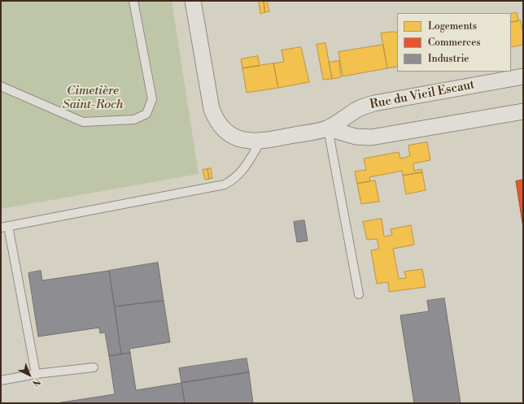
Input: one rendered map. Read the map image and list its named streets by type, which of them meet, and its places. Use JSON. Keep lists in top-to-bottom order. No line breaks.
{"streets":{"street":["Rue du Vieil Escaut"]},"parks":["Cimetière Saint-Roch"],"legend":["Logements","Commerces","Industrie"],"north":"bottom right"}
